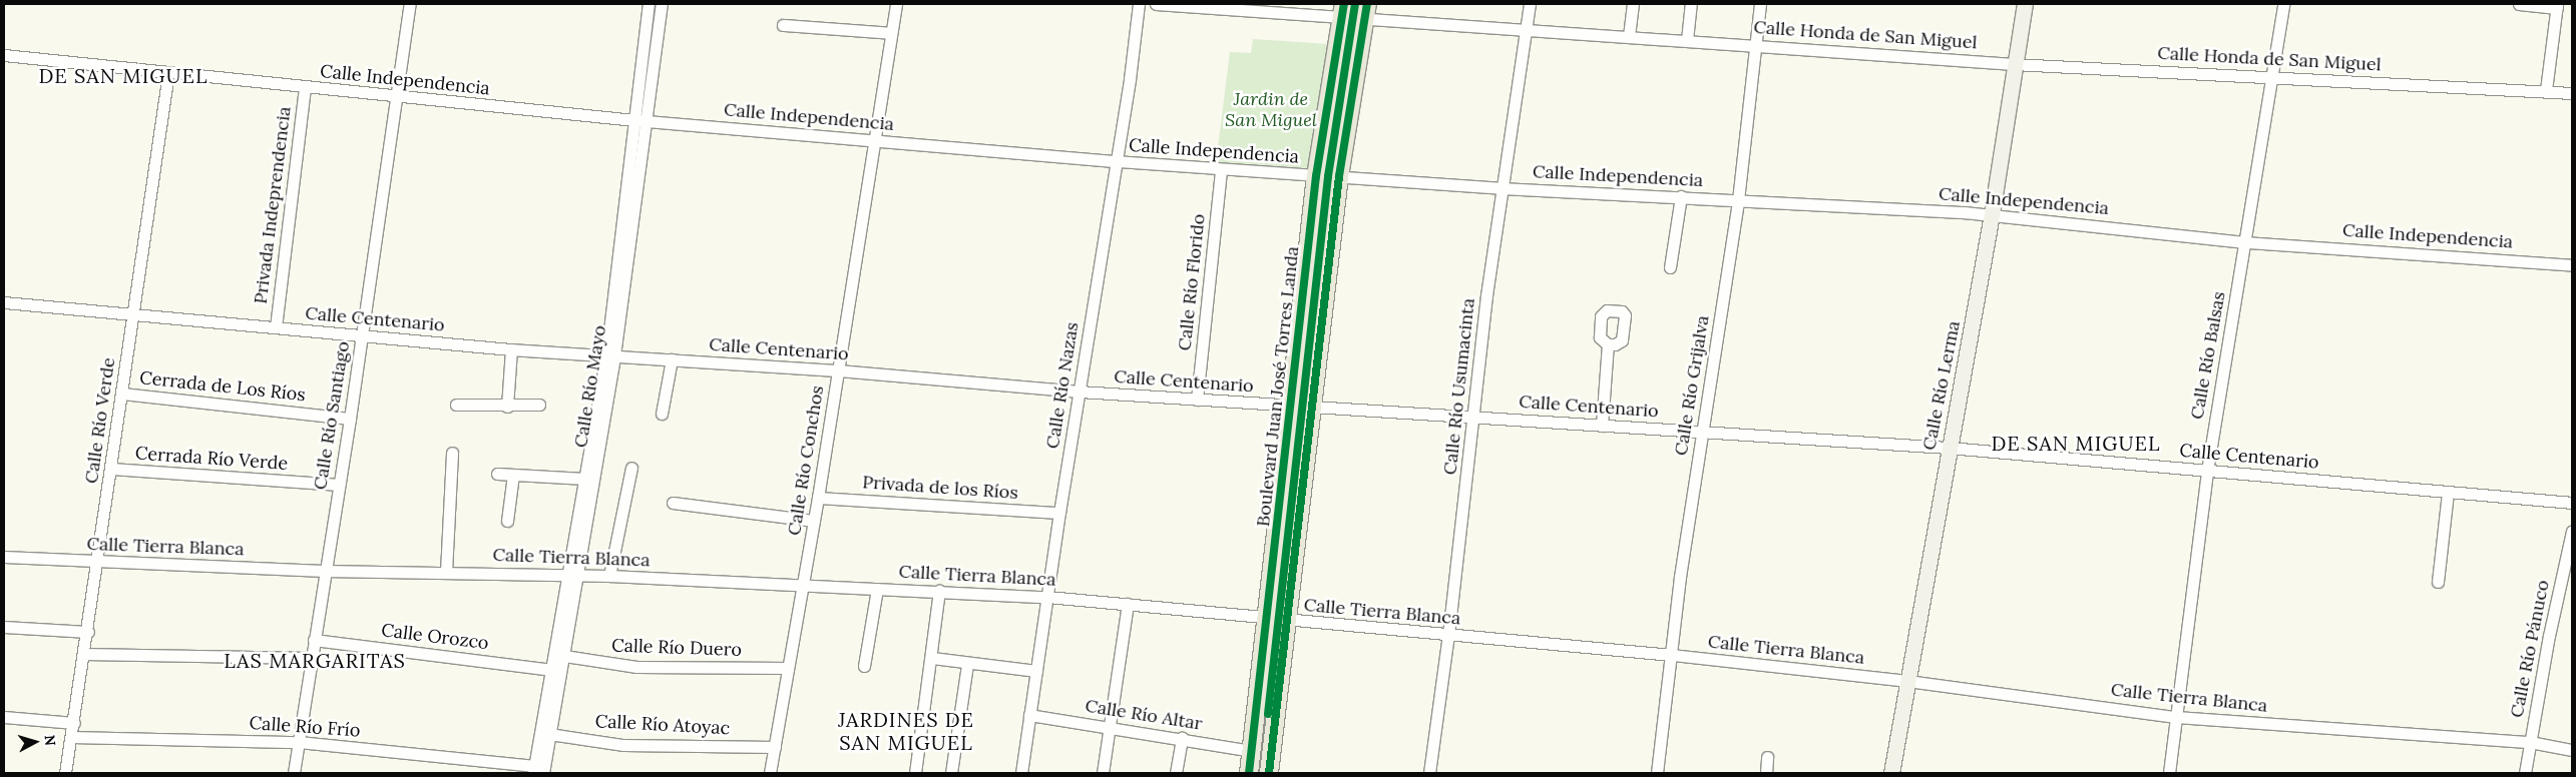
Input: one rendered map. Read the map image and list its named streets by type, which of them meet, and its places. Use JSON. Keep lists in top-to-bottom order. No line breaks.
{"streets":{"main road":["Boulevard Juan José Torres Landa"],"street":["Calle Honda de San Miguel","Calle Independencia","Privada Indeprendencia","Calle Río Florido","Calle Centenario","Calle Río Balsas","Calle Río Nazas","Calle Río Grijalva","Calle Río Lerma","Cerrada de Los Ríos","Calle Río Mayo","Calle Río Usumacinta","Calle Río Santiago","Calle Río Verde","Cerrada Río Verde","Calle Río Conchos","Privada de los Ríos","Calle Tierra Blanca","Calle Orozco","Calle Río Duero","Calle Río Pánuco","Calle Río Altar","Calle Río Atoyac","Calle Río Frío"]},"crossings":[["Calle Honda de San Miguel","Calle Río Balsas"],["Calle Honda de San Miguel","Calle Río Grijalva"],["Calle Honda de San Miguel","Calle Río Lerma"],["Calle Honda de San Miguel","Boulevard Juan José Torres Landa"],["Calle Honda de San Miguel","Calle Río Usumacinta"],["Calle Independencia","Privada Indeprendencia"],["Calle Independencia","Calle Río Florido"],["Calle Independencia","Calle Río Balsas"],["Calle Independencia","Calle Río Nazas"],["Calle Independencia","Calle Río Grijalva"],["Calle Independencia","Calle Río Lerma"],["Calle Independencia","Calle Río Mayo"],["Calle Independencia","Boulevard Juan José Torres Landa"],["Calle Independencia","Calle Río Usumacinta"],["Calle Independencia","Calle Río Santiago"],["Calle Independencia","Calle Río Verde"],["Calle Independencia","Calle Río Conchos"],["Privada Indeprendencia","Calle Centenario"],["Calle Río Florido","Calle Centenario"],["Calle Centenario","Calle Río Balsas"],["Calle Centenario","Calle Río Nazas"],["Calle Centenario","Calle Río Grijalva"],["Calle Centenario","Calle Río Lerma"],["Calle Centenario","Calle Río Mayo"],["Calle Centenario","Boulevard Juan José Torres Landa"],["Calle Centenario","Calle Río Usumacinta"],["Calle Centenario","Calle Río Santiago"],["Calle Centenario","Calle Río Verde"],["Calle Centenario","Calle Río Conchos"],["Calle Río Balsas","Calle Tierra Blanca"],["Calle Río Nazas","Privada de los Ríos"],["Calle Río Nazas","Calle Tierra Blanca"],["Calle Río Nazas","Calle Río Altar"],["Calle Río Grijalva","Calle Tierra Blanca"],["Calle Río Lerma","Calle Tierra Blanca"],["Cerrada de Los Ríos","Calle Río Santiago"],["Cerrada de Los Ríos","Calle Río Verde"],["Calle Río Mayo","Calle Tierra Blanca"],["Calle Río Mayo","Calle Orozco"],["Calle Río Mayo","Calle Río Duero"],["Calle Río Mayo","Calle Río Atoyac"],["Calle Río Mayo","Calle Río Frío"],["Boulevard Juan José Torres Landa","Calle Tierra Blanca"],["Boulevard Juan José Torres Landa","Calle Río Altar"],["Calle Río Usumacinta","Calle Tierra Blanca"],["Calle Río Santiago","Cerrada Río Verde"],["Calle Río Santiago","Calle Tierra Blanca"],["Calle Río Santiago","Calle Orozco"],["Calle Río Santiago","Calle Río Frío"],["Calle Río Verde","Cerrada Río Verde"],["Calle Río Verde","Calle Tierra Blanca"],["Calle Río Verde","Calle Río Frío"],["Calle Río Conchos","Privada de los Ríos"],["Calle Río Conchos","Calle Tierra Blanca"],["Calle Río Conchos","Calle Río Duero"],["Calle Río Conchos","Calle Río Atoyac"],["Calle Tierra Blanca","Calle Río Pánuco"]],"districts":["DE SAN MIGUEL","DE SAN MIGUEL","LAS MARGARITAS","JARDINES DE SAN MIGUEL"],"parks":["Jardin de San Miguel"],"north":"right"}
